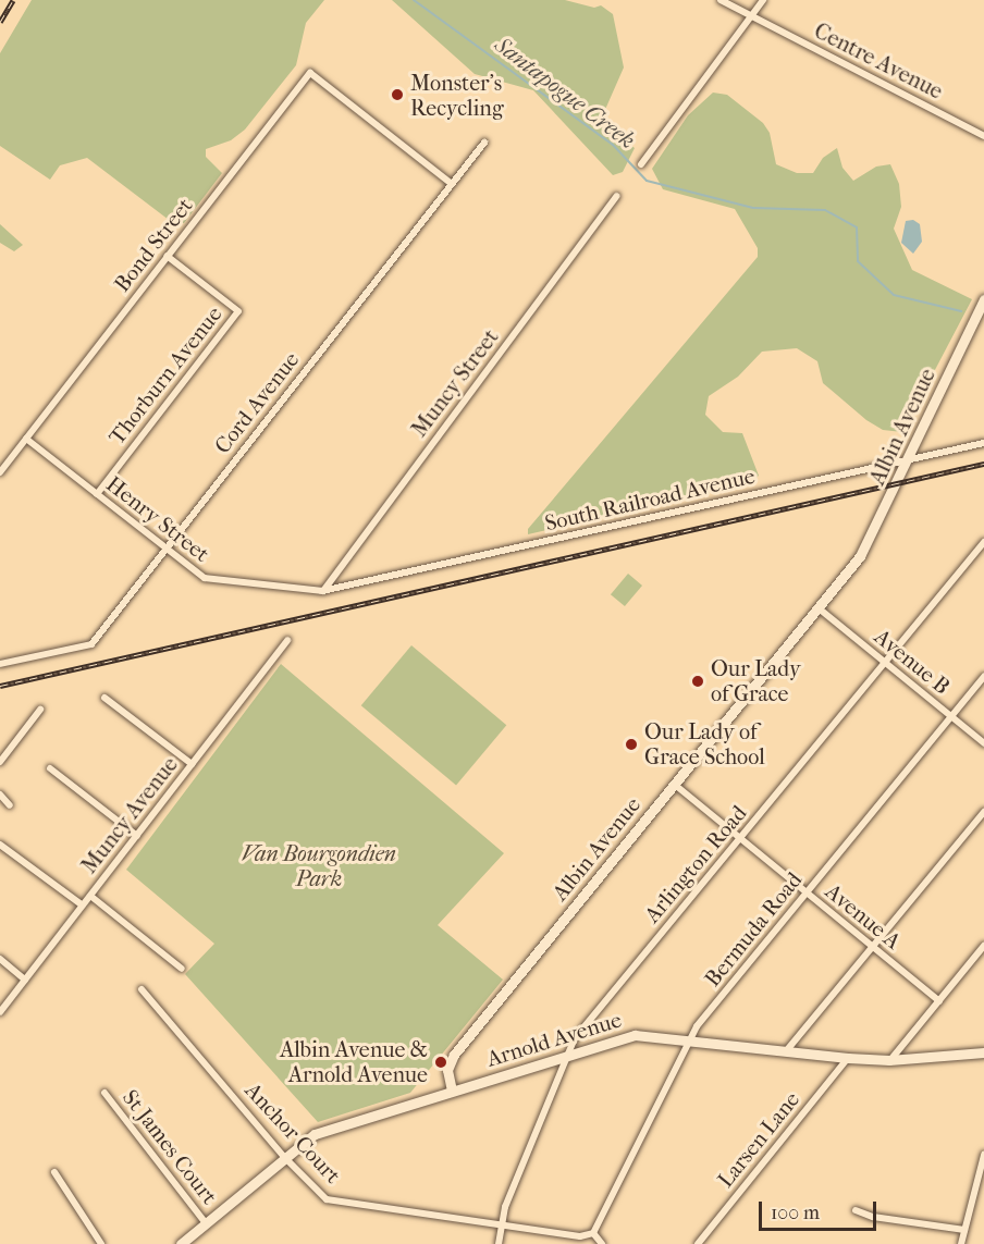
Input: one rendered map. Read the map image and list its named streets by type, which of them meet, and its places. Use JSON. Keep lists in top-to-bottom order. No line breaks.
{"streets":{"street":["Centre Avenue","Bond Street","Thorburn Avenue","Muncy Street","Cord Avenue","Albin Avenue","South Railroad Avenue","Henry Street","Avenue B","Muncy Avenue","Arlington Road","Avenue A","Bermuda Road","Arnold Avenue","Anchor Court","Larsen Lane","St James Court"]},"crossings":[["Bond Street","Thorburn Avenue"],["Bond Street","Cord Avenue"],["Bond Street","Henry Street"],["Thorburn Avenue","Henry Street"],["Muncy Street","South Railroad Avenue"],["Muncy Street","Henry Street"],["Cord Avenue","Henry Street"],["Albin Avenue","South Railroad Avenue"],["Albin Avenue","Avenue B"],["Albin Avenue","Avenue A"],["Albin Avenue","Arnold Avenue"],["South Railroad Avenue","Henry Street"],["Avenue B","Arlington Road"],["Avenue B","Bermuda Road"],["Arlington Road","Avenue A"],["Arlington Road","Arnold Avenue"],["Arlington Road","Anchor Court"],["Avenue A","Bermuda Road"],["Bermuda Road","Arnold Avenue"],["Bermuda Road","Anchor Court"],["Arnold Avenue","Anchor Court"],["Arnold Avenue","Larsen Lane"],["Arnold Avenue","St James Court"]],"water":["Santapogue Creek"],"parks":["Van Bourgondien Park"],"places":["Monster's Recycling","Our Lady of Grace","Our Lady of Grace School","Albin Avenue & Arnold Avenue"],"scale_bar":"100 m"}
